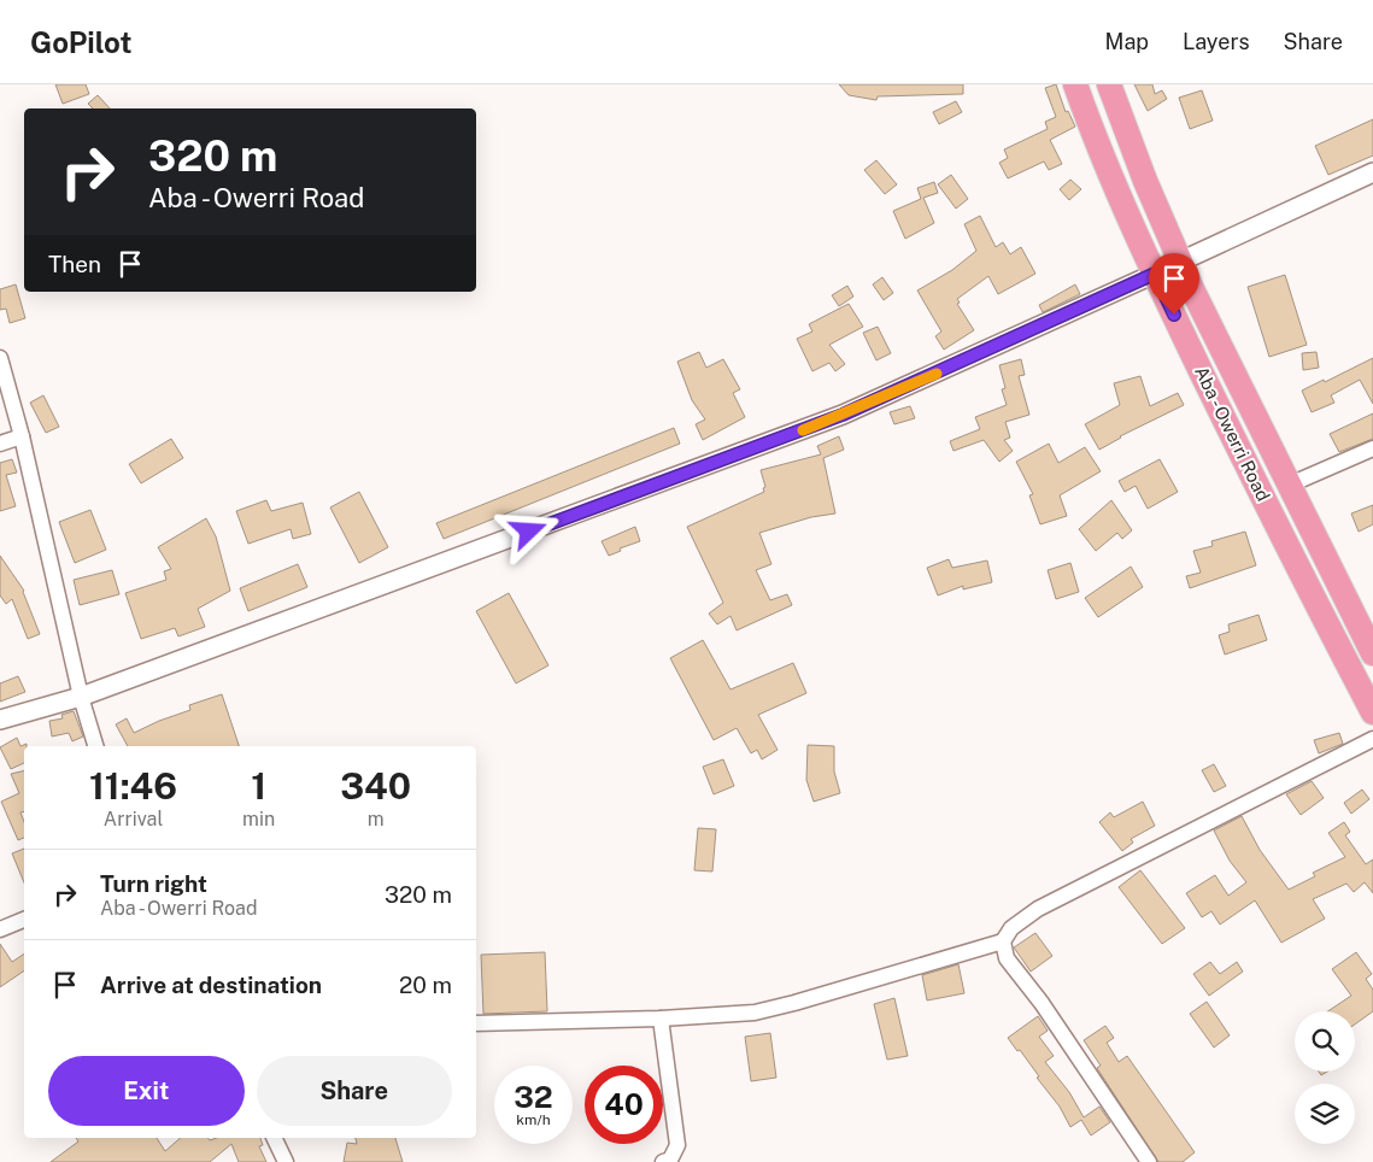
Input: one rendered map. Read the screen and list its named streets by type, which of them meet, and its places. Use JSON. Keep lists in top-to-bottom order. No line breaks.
{"streets":{"highway":["Aba - Owerri Road"]},"page":{"header":"GoPilot","nav":["Map","Layers","Share"],"turn":["320 m","Aba - Owerri Road"],"then":"Then","eta":["11:46","Arrival","1","min","340","m"],"list":[{"name":"Turn right","note":"Aba - Owerri Road","value":"320 m"},{"name":"Arrive at destination","value":"20 m"}],"buttons":["Exit","Share"],"speed":"32 km/h","limit":"40"}}
